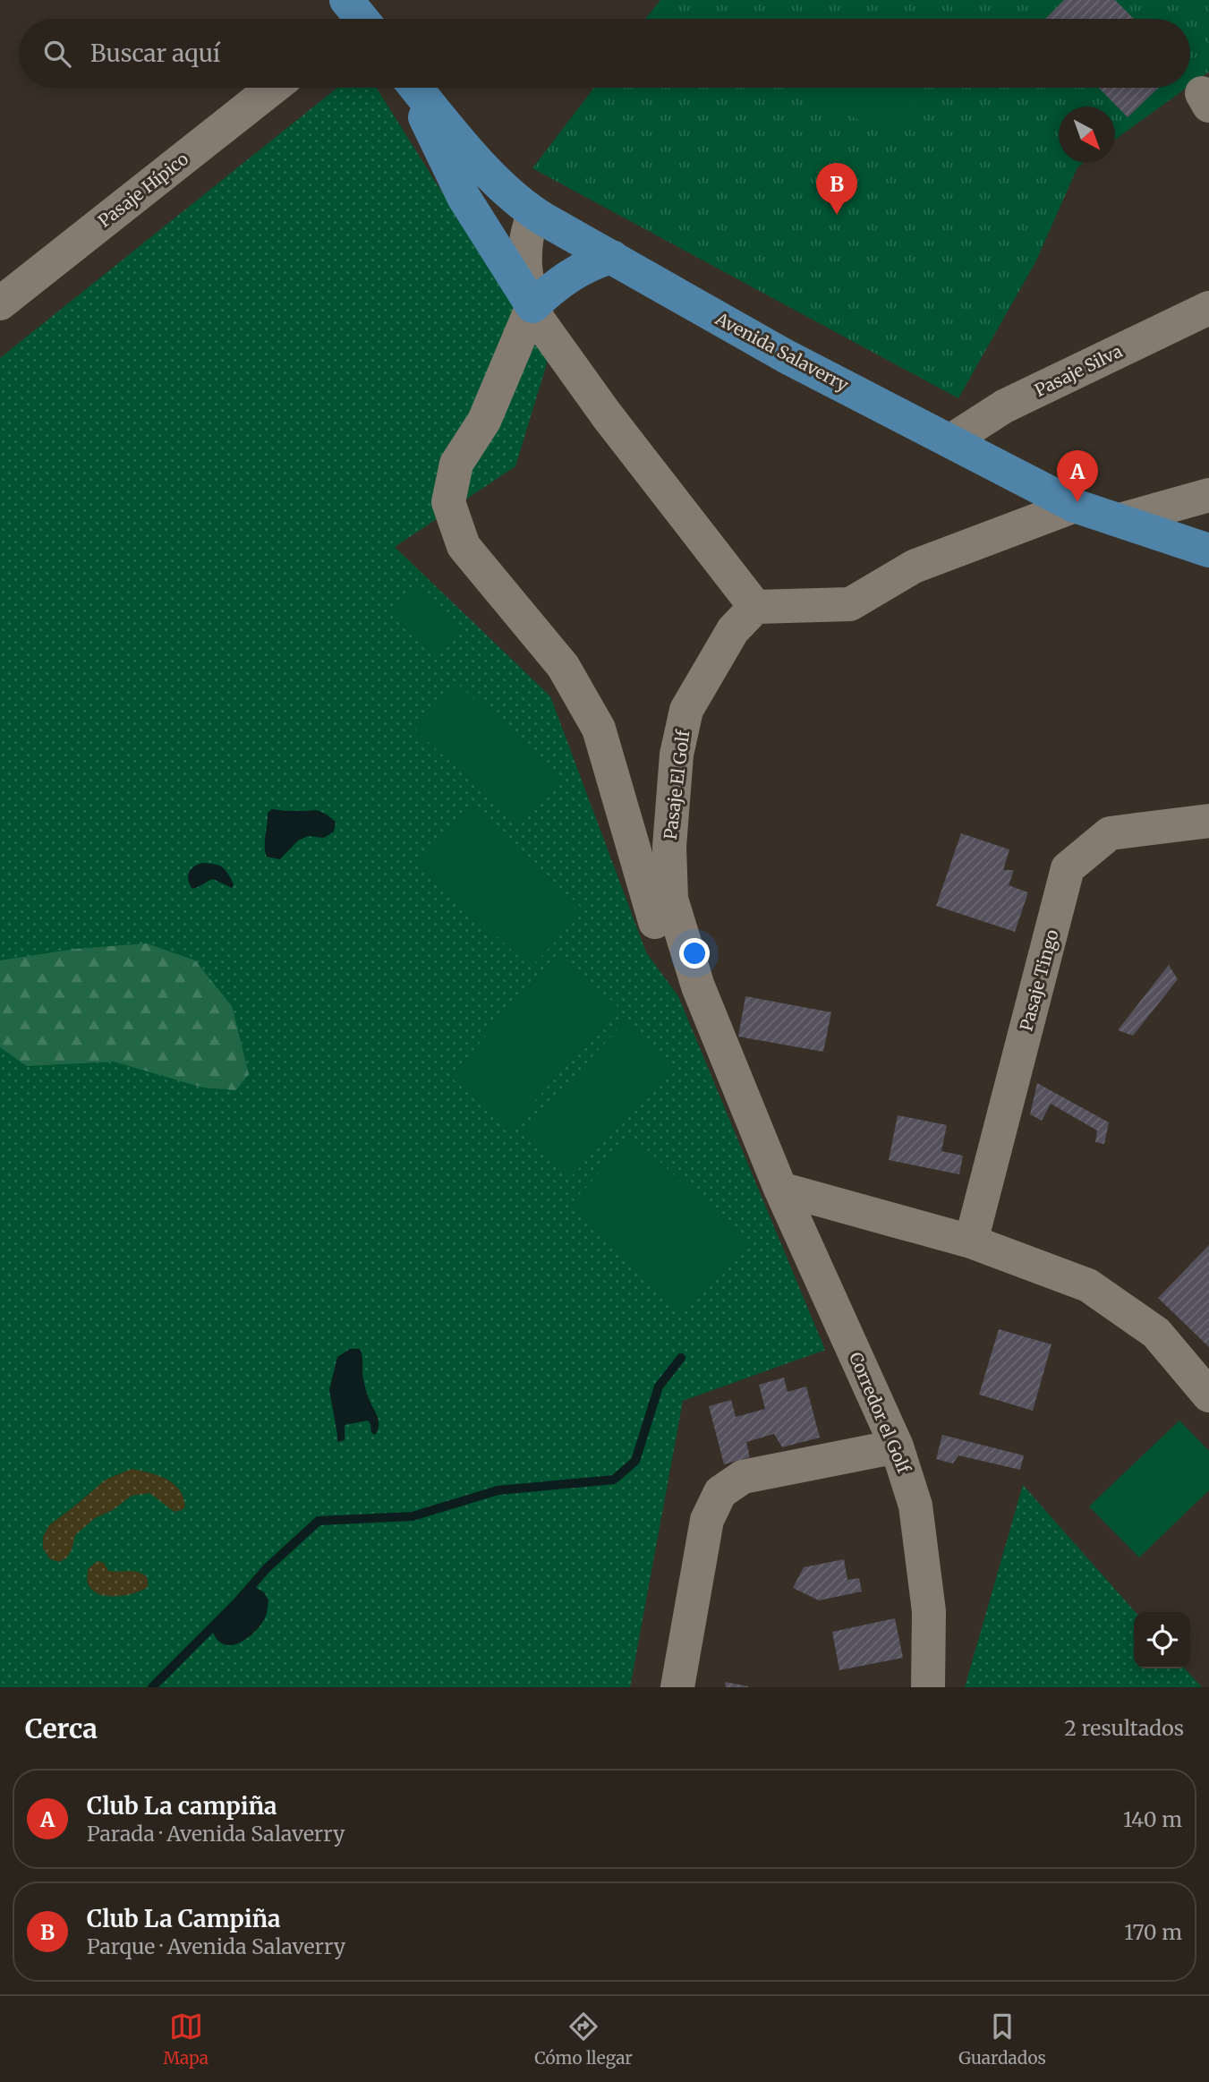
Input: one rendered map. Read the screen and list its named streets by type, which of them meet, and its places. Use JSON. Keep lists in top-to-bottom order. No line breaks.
{"streets":{"main road":["Avenida Salaverry"],"street":["Pasaje Hípico","Pasaje Silva","Pasaje El Golf","Pasaje Tingo","Corredor el Golf"]},"crossings":[["Avenida Salaverry","Pasaje Silva"],["Pasaje El Golf","Corredor el Golf"]],"north":"bottom right","page":{"search":"Buscar aquí","pins":["B","A"],"heading":["Cerca","2 resultados"],"list":[{"mark":"A","name":"Club La campiña","note":"Parada · Avenida Salaverry","value":"140 m"},{"mark":"B","name":"Club La Campiña","note":"Parque · Avenida Salaverry","value":"170 m"}],"nav":["Mapa","Cómo llegar","Guardados"]}}
